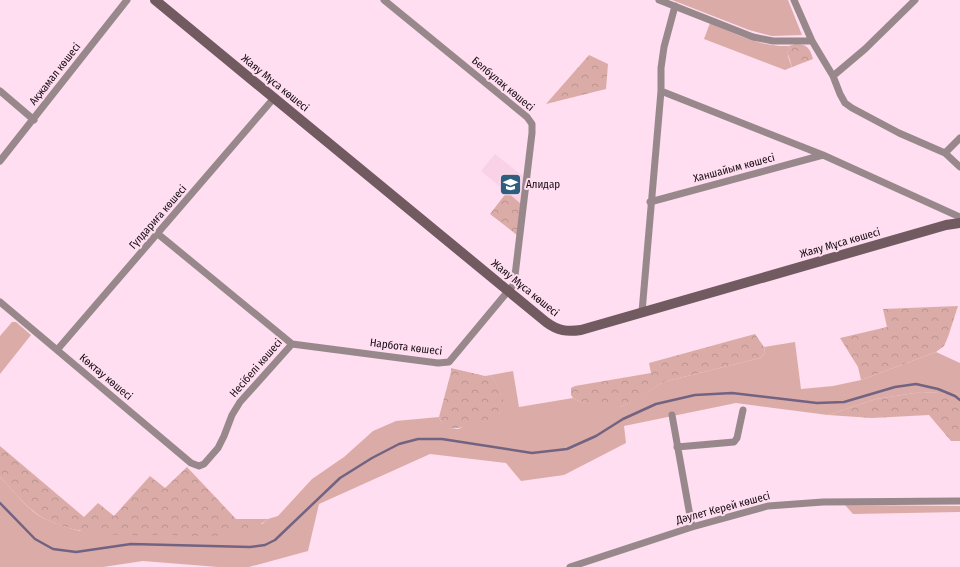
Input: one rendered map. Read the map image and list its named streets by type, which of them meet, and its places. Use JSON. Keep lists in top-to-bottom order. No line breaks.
{"streets":{"street":["Ақжамал көшесі","Жаяу Мұса көшесі","Белбұлақ көшесі","Ханшайым көшесі","Гүлдариға көшесі","Нарбота көшесі","Несібелі көшесі","Көктау көшесі","Дәулет Керей көшесі"]},"crossings":[["Жаяу Мұса көшесі","Белбұлақ көшесі"],["Жаяу Мұса көшесі","Гүлдариға көшесі"],["Жаяу Мұса көшесі","Нарбота көшесі"],["Белбұлақ көшесі","Нарбота көшесі"],["Гүлдариға көшесі","Көктау көшесі"],["Нарбота көшесі","Несібелі көшесі"],["Несібелі көшесі","Көктау көшесі"]],"places":{"school or university":["Алидар"]}}
